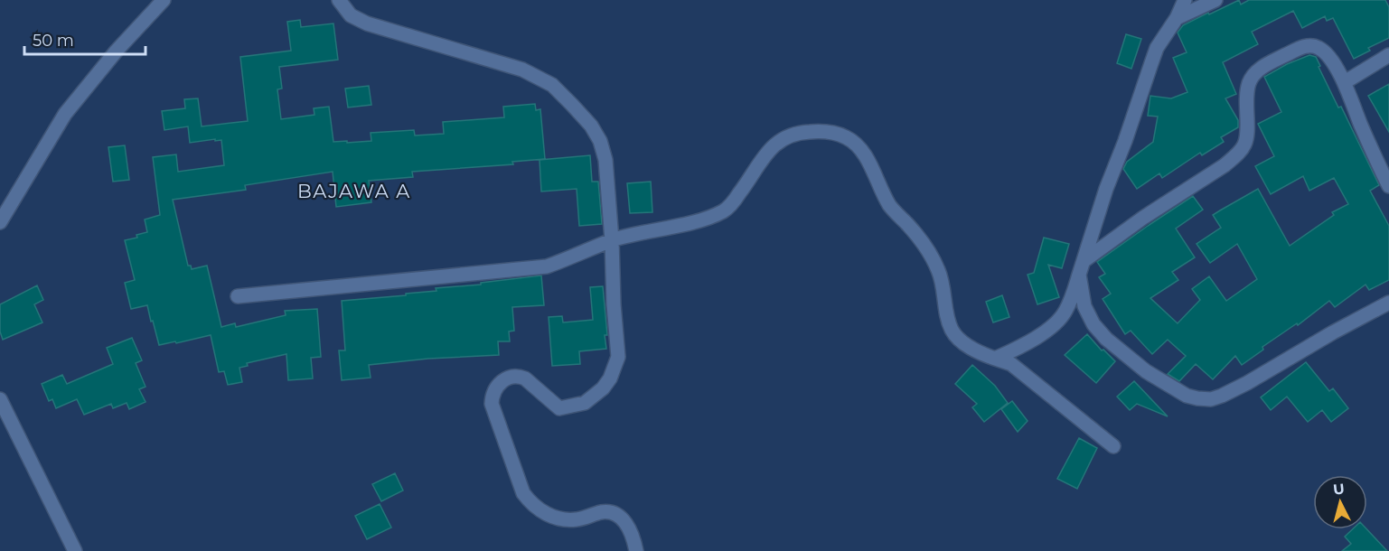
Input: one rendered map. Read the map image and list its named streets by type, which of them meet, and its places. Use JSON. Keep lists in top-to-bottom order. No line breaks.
{"districts":["BAJAWA A"],"scale_bar":"50 m","north":"top"}
